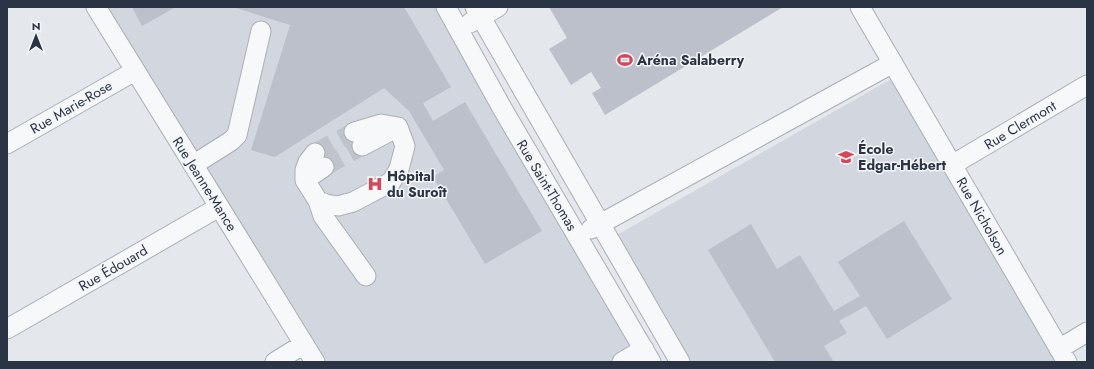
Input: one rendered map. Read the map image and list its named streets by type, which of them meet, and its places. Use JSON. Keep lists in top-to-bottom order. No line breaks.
{"streets":{"street":["Rue Marie-Rose","Rue Clermont","Rue Jeanne-Mance","Rue Saint-Thomas","Rue Nicholson","Rue Édouard"]},"crossings":[["Rue Marie-Rose","Rue Jeanne-Mance"],["Rue Clermont","Rue Nicholson"],["Rue Jeanne-Mance","Rue Édouard"]],"places":{"sports":["Aréna Salaberry"],"school or university":["École Edgar-Hébert"],"hospital":["Hôpital du Suroît"]},"north":"top"}
